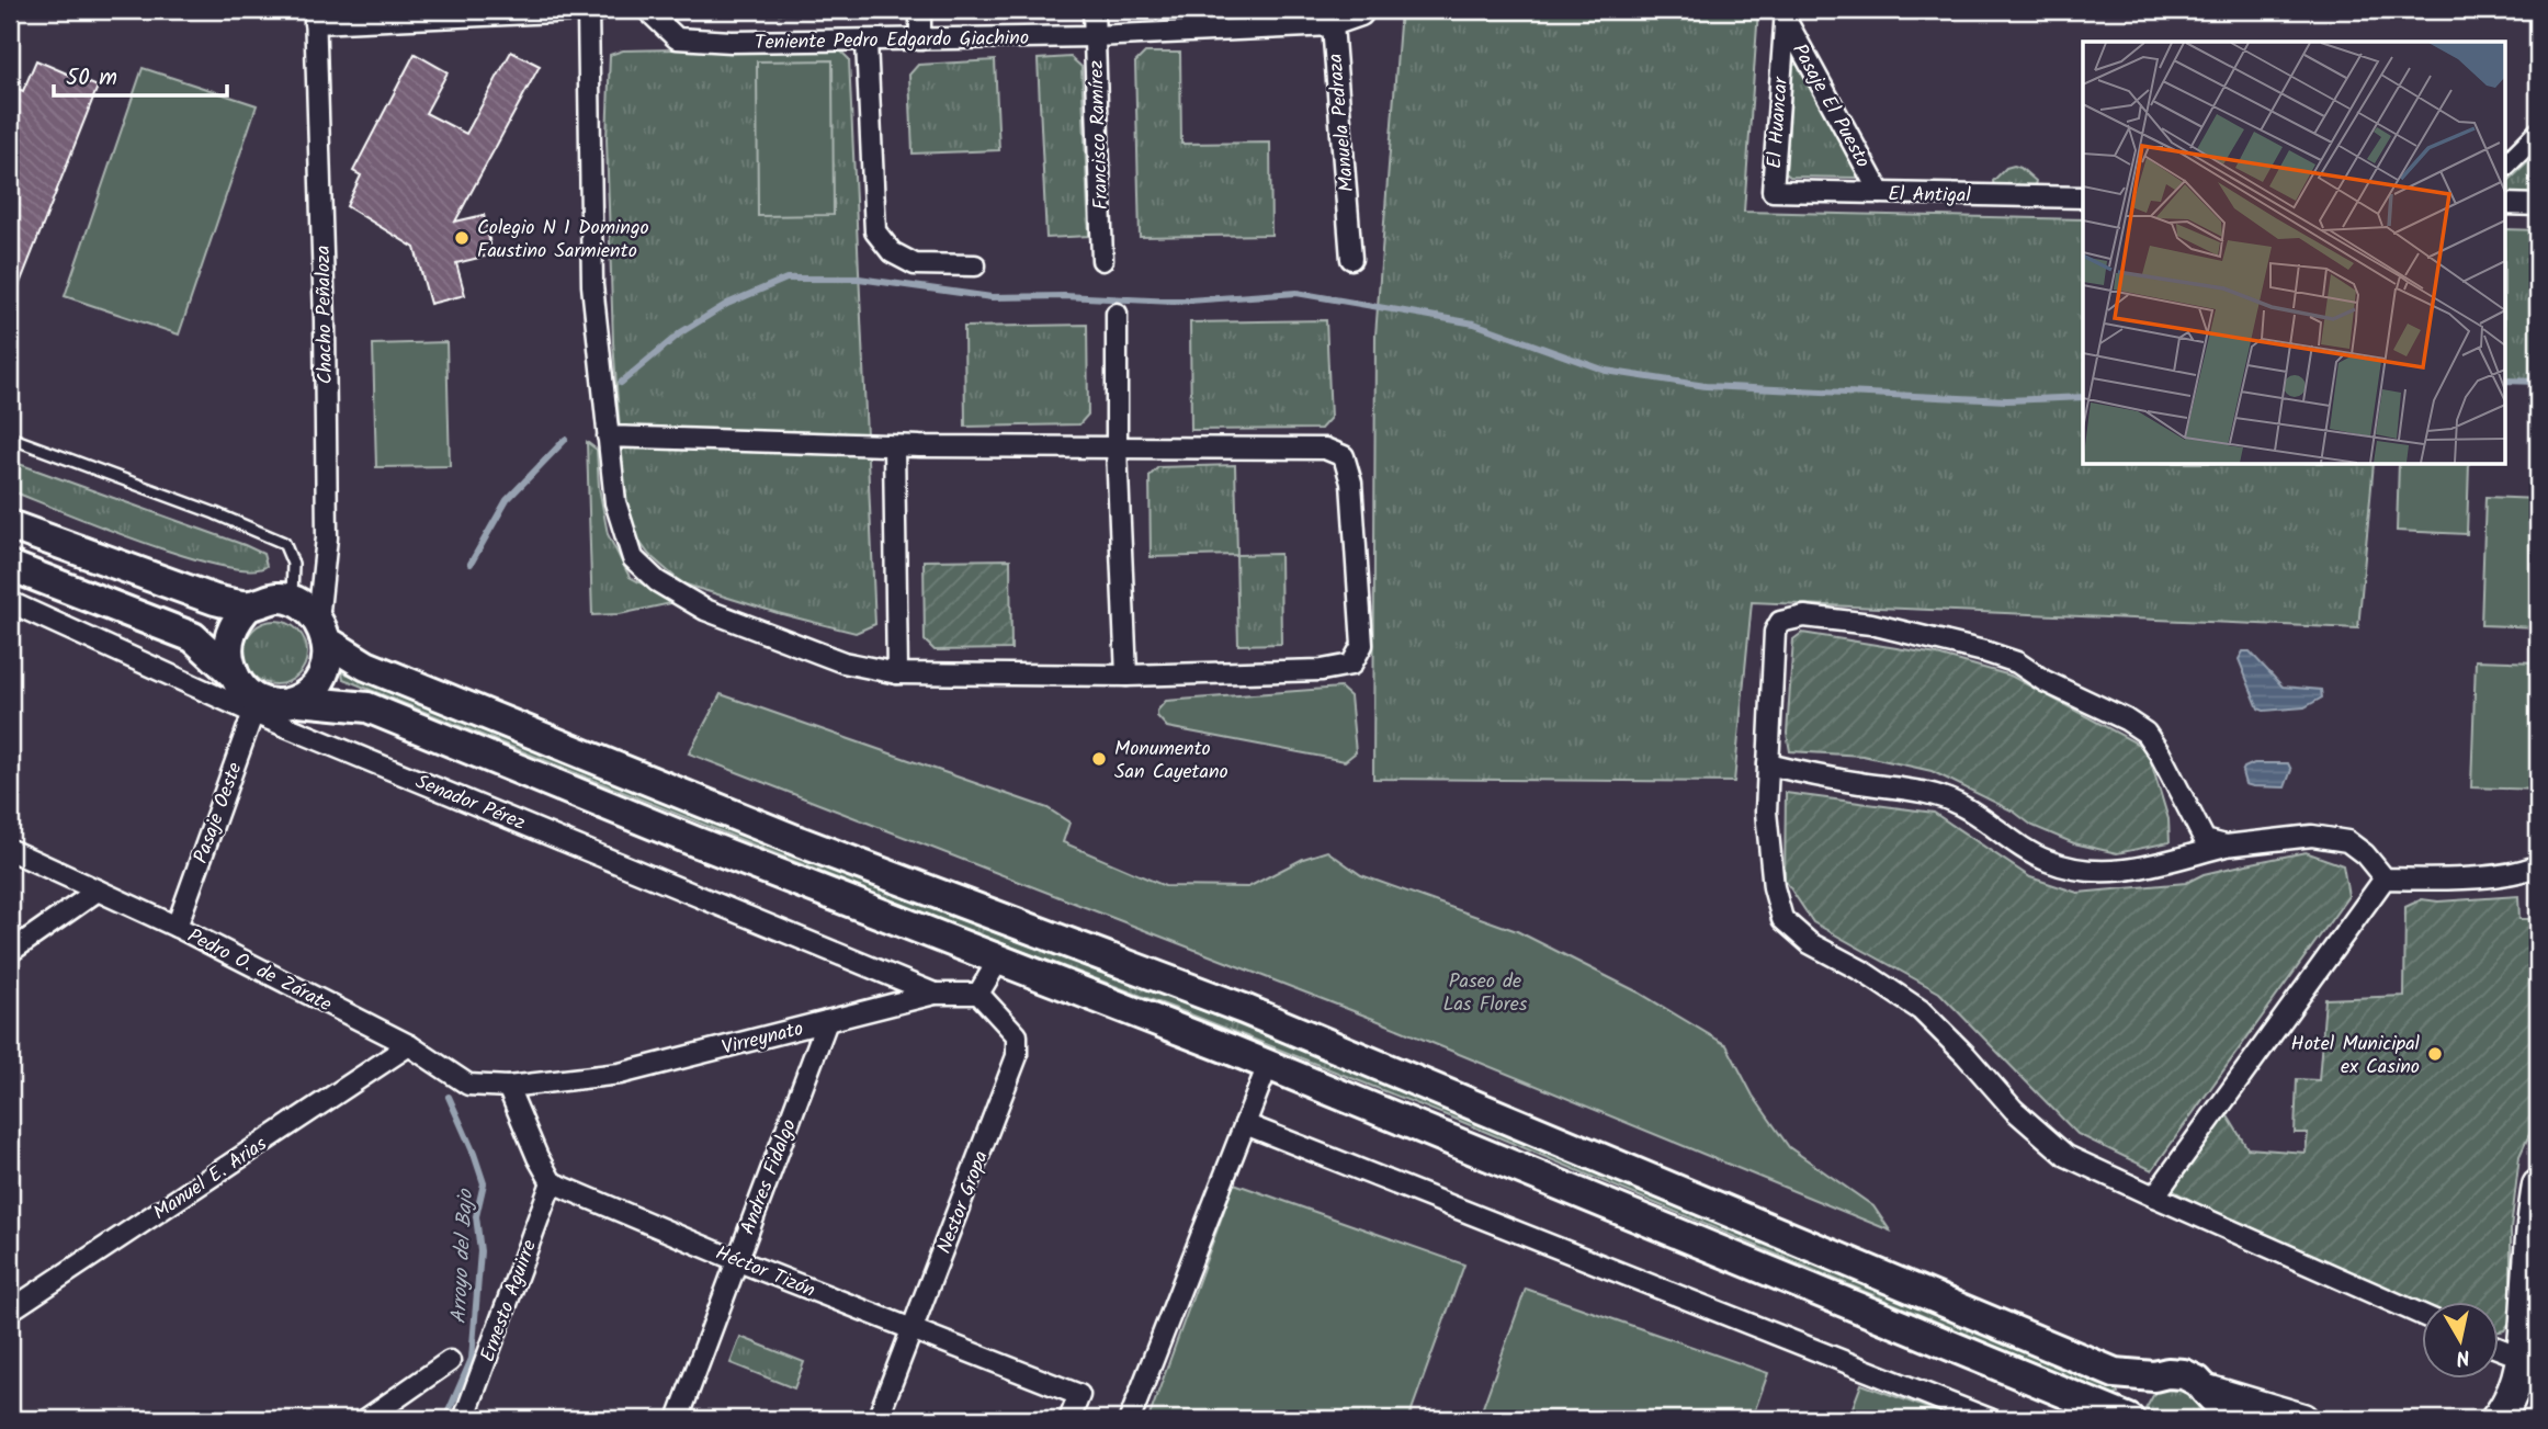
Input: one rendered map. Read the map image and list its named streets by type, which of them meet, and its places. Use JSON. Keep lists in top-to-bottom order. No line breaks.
{"streets":{"street":["Teniente Pedro Edgardo Giachino","Pasaje El Puesto","Manuela Pedraza","El Huancar","Francisco Ramírez","El Antigal","Chacho Peñaloza","Senador Pérez","Pasaje Oeste","Pedro O. de Zárate","Virreynato","Andres Fidalgo","Manuel E. Arias","Nestor Gropa","Héctor Tizón","Ernesto Aguirre"]},"crossings":[["Teniente Pedro Edgardo Giachino","Manuela Pedraza"],["Teniente Pedro Edgardo Giachino","Francisco Ramírez"],["Pasaje El Puesto","El Huancar"],["Pasaje El Puesto","El Antigal"],["El Huancar","El Antigal"],["Chacho Peñaloza","Senador Pérez"],["Chacho Peñaloza","Pasaje Oeste"],["Senador Pérez","Pasaje Oeste"],["Senador Pérez","Virreynato"],["Pasaje Oeste","Pedro O. de Zárate"],["Pedro O. de Zárate","Virreynato"],["Pedro O. de Zárate","Manuel E. Arias"],["Virreynato","Andres Fidalgo"],["Virreynato","Nestor Gropa"],["Andres Fidalgo","Héctor Tizón"],["Nestor Gropa","Héctor Tizón"],["Héctor Tizón","Ernesto Aguirre"]],"water":["Arroyo del Bajo"],"parks":["Paseo de Las Flores"],"places":["Colegio N 1 Domingo Faustino Sarmiento","Monumento San Cayetano","Hotel Municipal ex Casino"],"scale_bar":"50 m","north":"bottom"}
